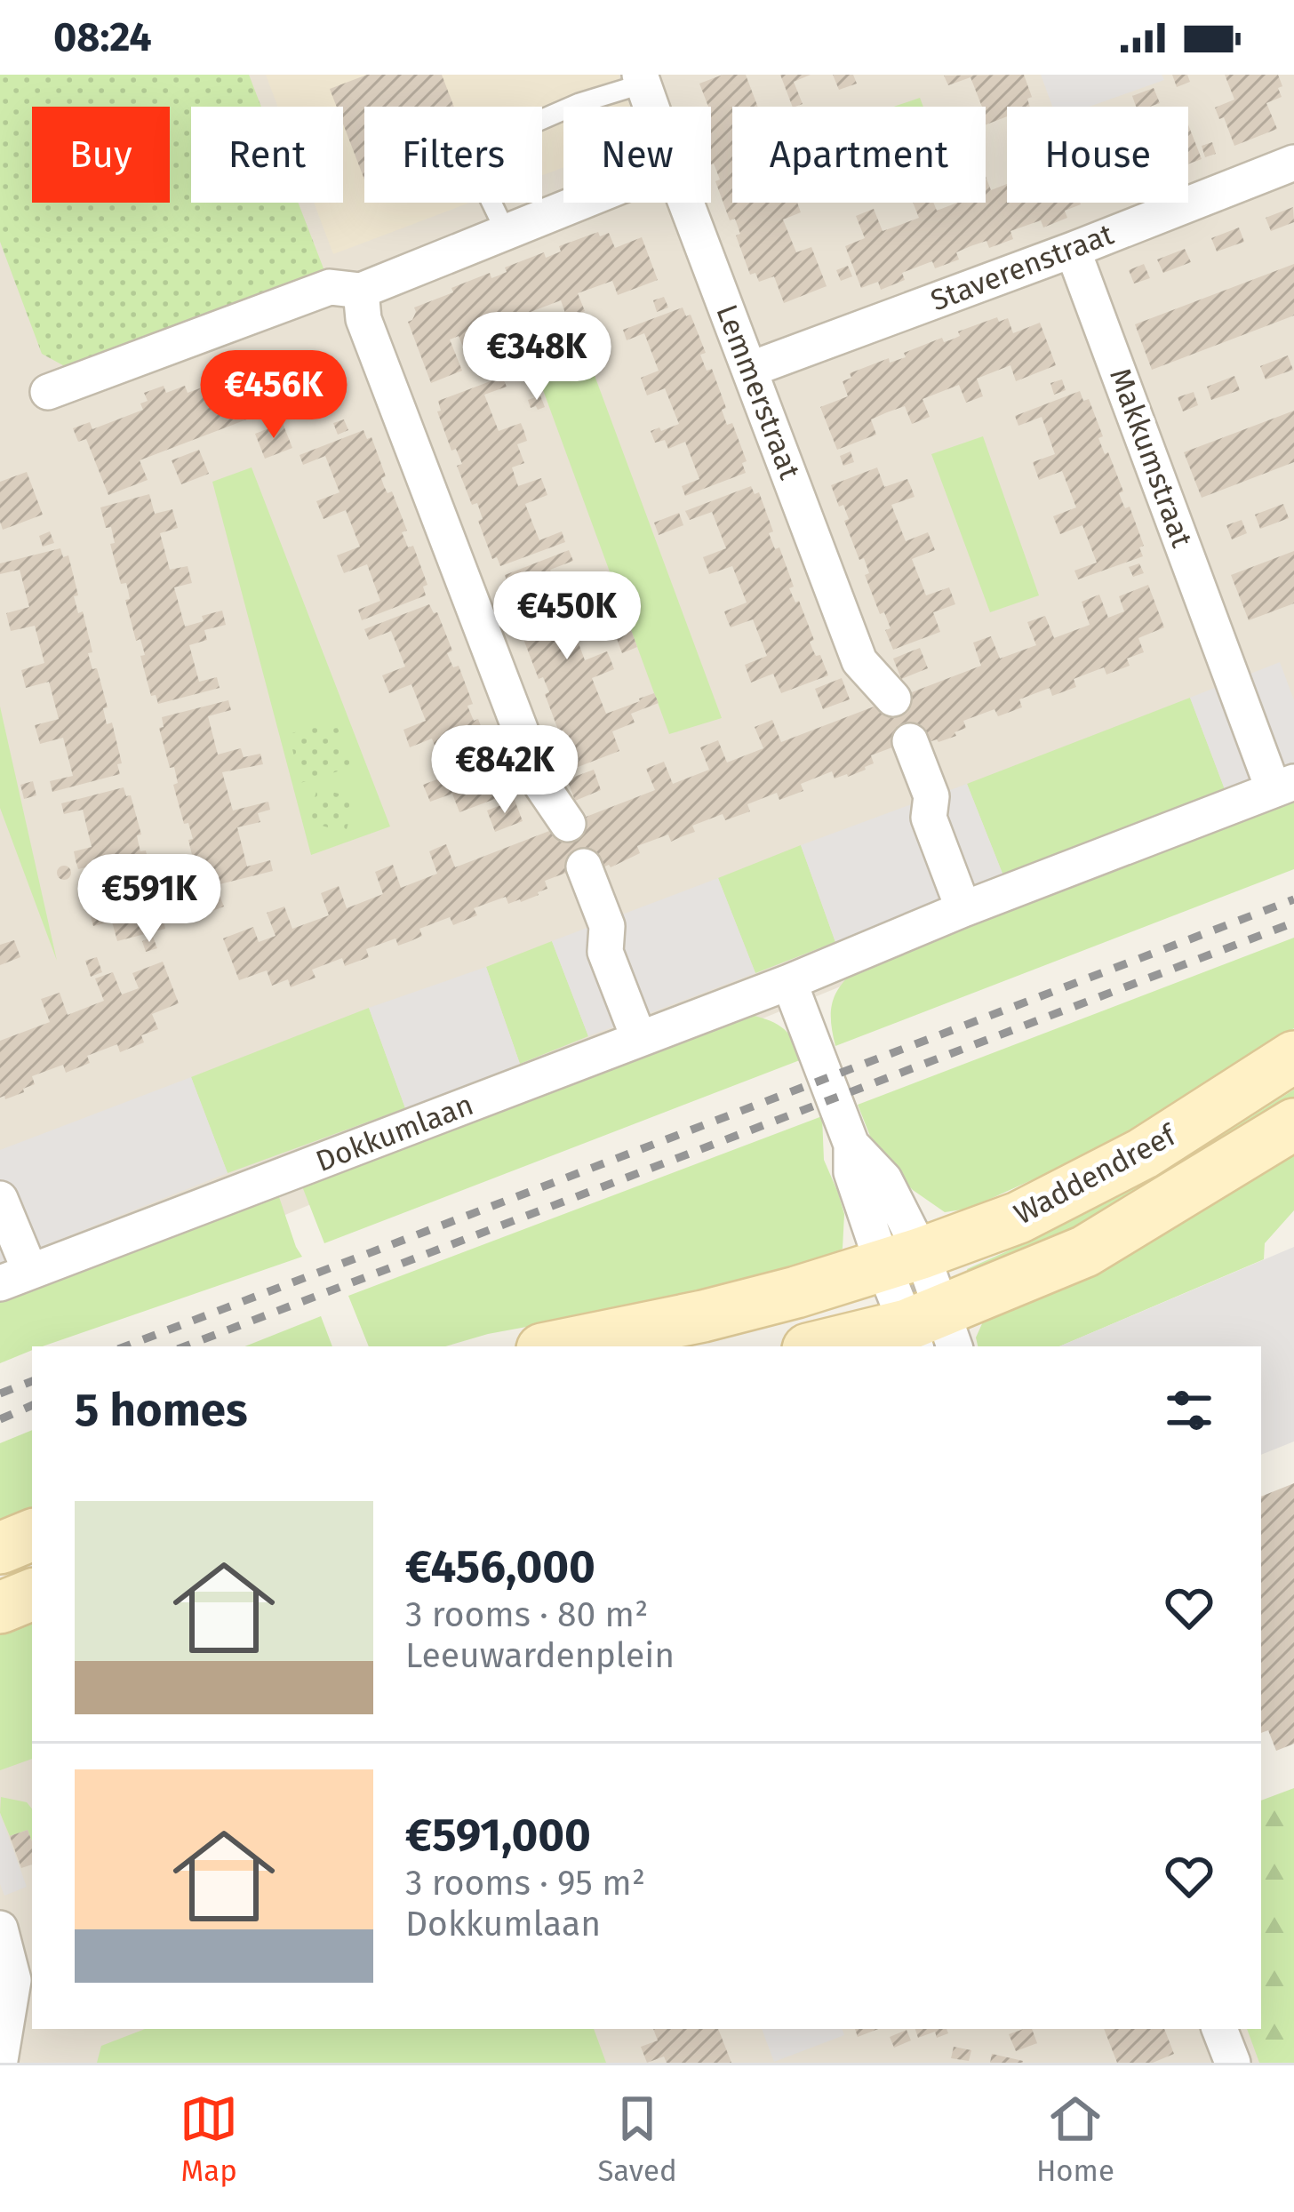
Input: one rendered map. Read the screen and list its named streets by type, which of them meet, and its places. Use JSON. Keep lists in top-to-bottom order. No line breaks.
{"streets":{"main road":["Waddendreef"],"street":["Staverenstraat","Lemmerstraat","Makkumstraat","Dokkumlaan"]},"crossings":[["Staverenstraat","Lemmerstraat"],["Staverenstraat","Makkumstraat"],["Makkumstraat","Dokkumlaan"]],"page":{"status":"08:24","chip":["Buy","Rent","Filters","New","Apartment","House"],"price":["€348K","€456K","€450K","€842K","€591K"],"heading":"5 homes","list":[{"name":"€456,000","note":"3 rooms · 80 m² · Leeuwardenplein"},{"name":"€591,000","note":"3 rooms · 95 m² · Dokkumlaan"}],"tabs":["Map","Saved","Home"]}}
